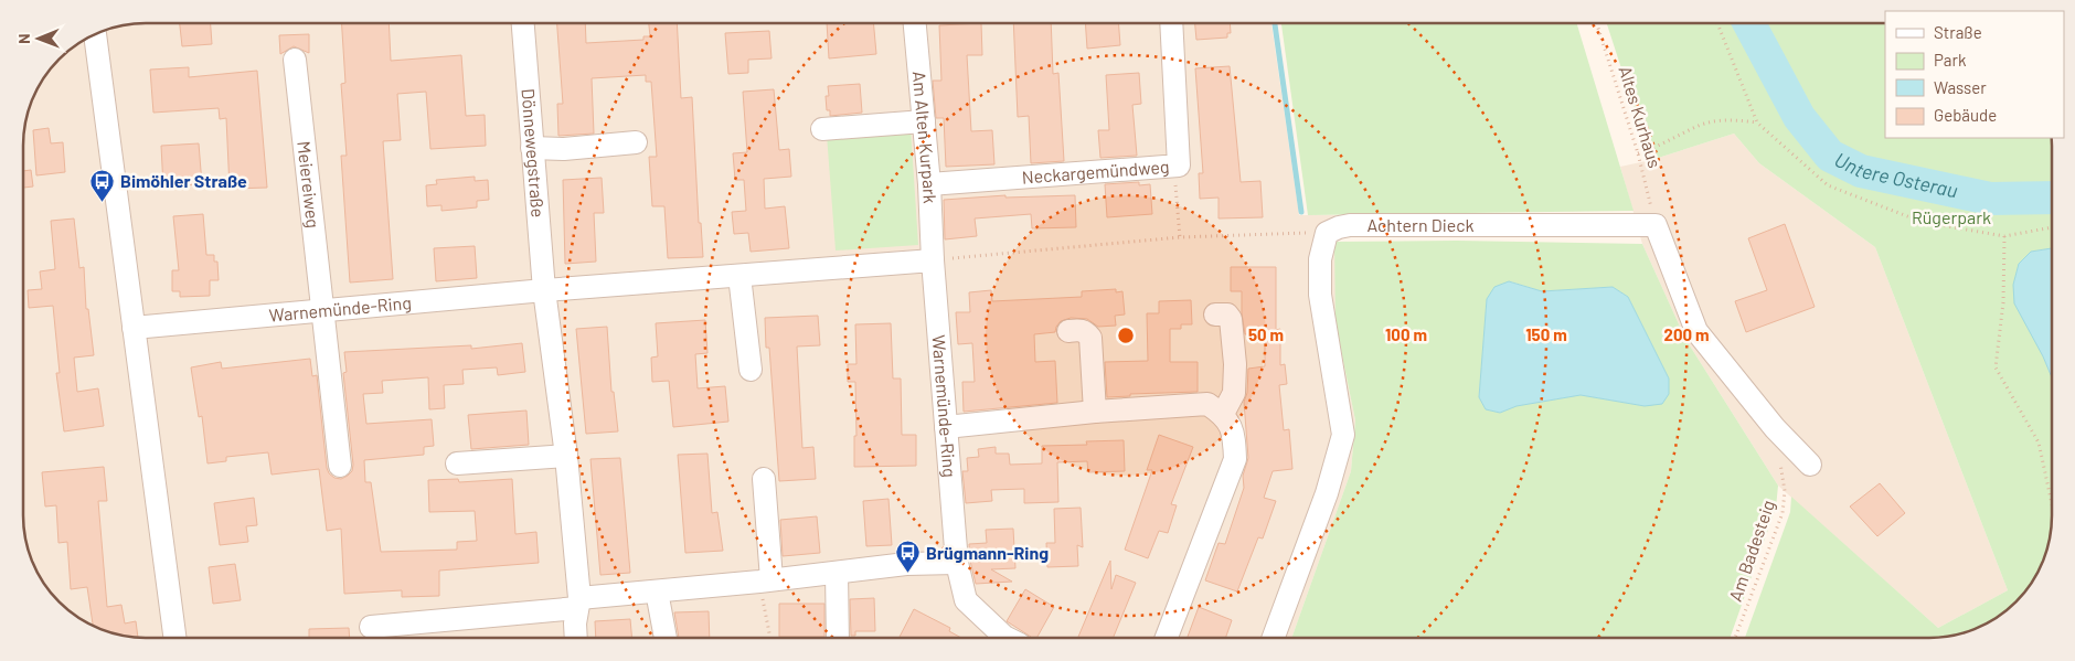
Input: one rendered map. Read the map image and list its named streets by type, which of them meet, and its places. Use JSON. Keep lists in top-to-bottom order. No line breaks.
{"streets":{"street":["Am Alten Kurpark","Dönnewegstraße","Neckargemündweg","Meiereiweg","Achtern Dieck","Warnemünde-Ring"],"path":["Altes Kurhaus","Am Badesteig"]},"crossings":[["Altes Kurhaus","Achtern Dieck"],["Am Alten Kurpark","Neckargemündweg"],["Am Alten Kurpark","Warnemünde-Ring"],["Dönnewegstraße","Warnemünde-Ring"],["Meiereiweg","Warnemünde-Ring"]],"water":["Untere Osterau"],"parks":["Rügerpark"],"places":{"bus stop":["Bimöhler Straße","Brügmann-Ring"]},"legend":["Straße","Park","Wasser","Gebäude"],"north":"left","rings":["50 m","100 m","150 m","200 m"]}
